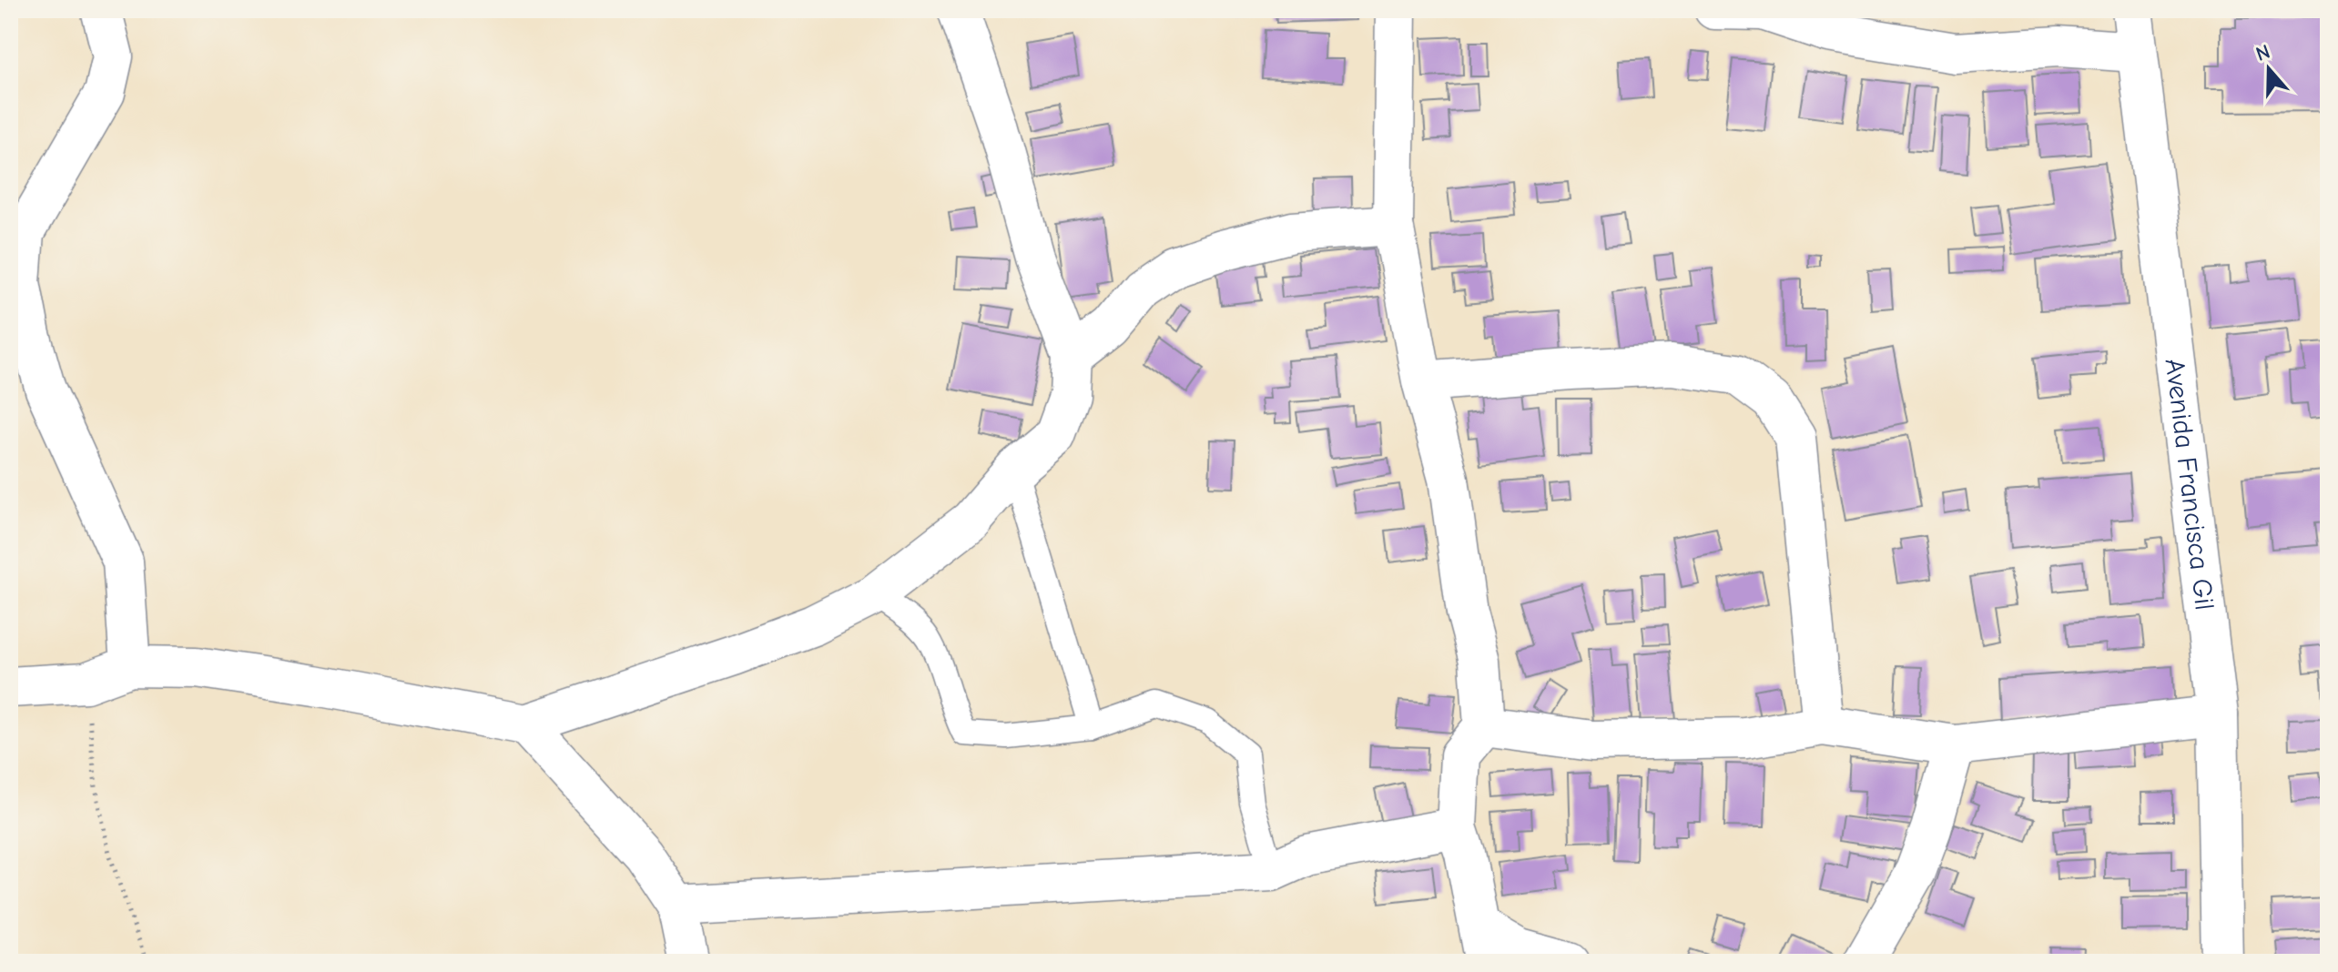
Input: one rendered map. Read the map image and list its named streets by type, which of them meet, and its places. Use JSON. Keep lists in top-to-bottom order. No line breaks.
{"streets":{"street":["Avenida Francisca Gil"]},"north":"top"}
